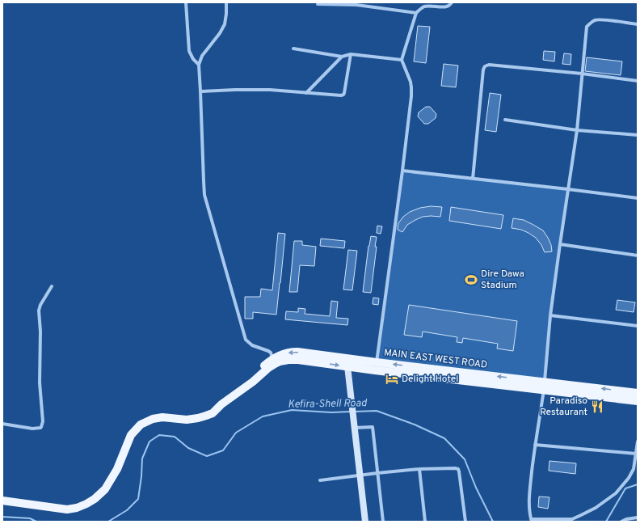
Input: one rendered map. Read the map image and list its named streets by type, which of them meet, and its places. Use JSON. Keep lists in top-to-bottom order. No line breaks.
{"streets":{"main road":["MAIN EAST WEST ROAD"]},"water":["Kefira-Shell Road"],"places":{"sports":["Dire Dawa Stadium"],"hotel":["Delight Hotel"],"restaurant":["Paradiso Restaurant"]}}
